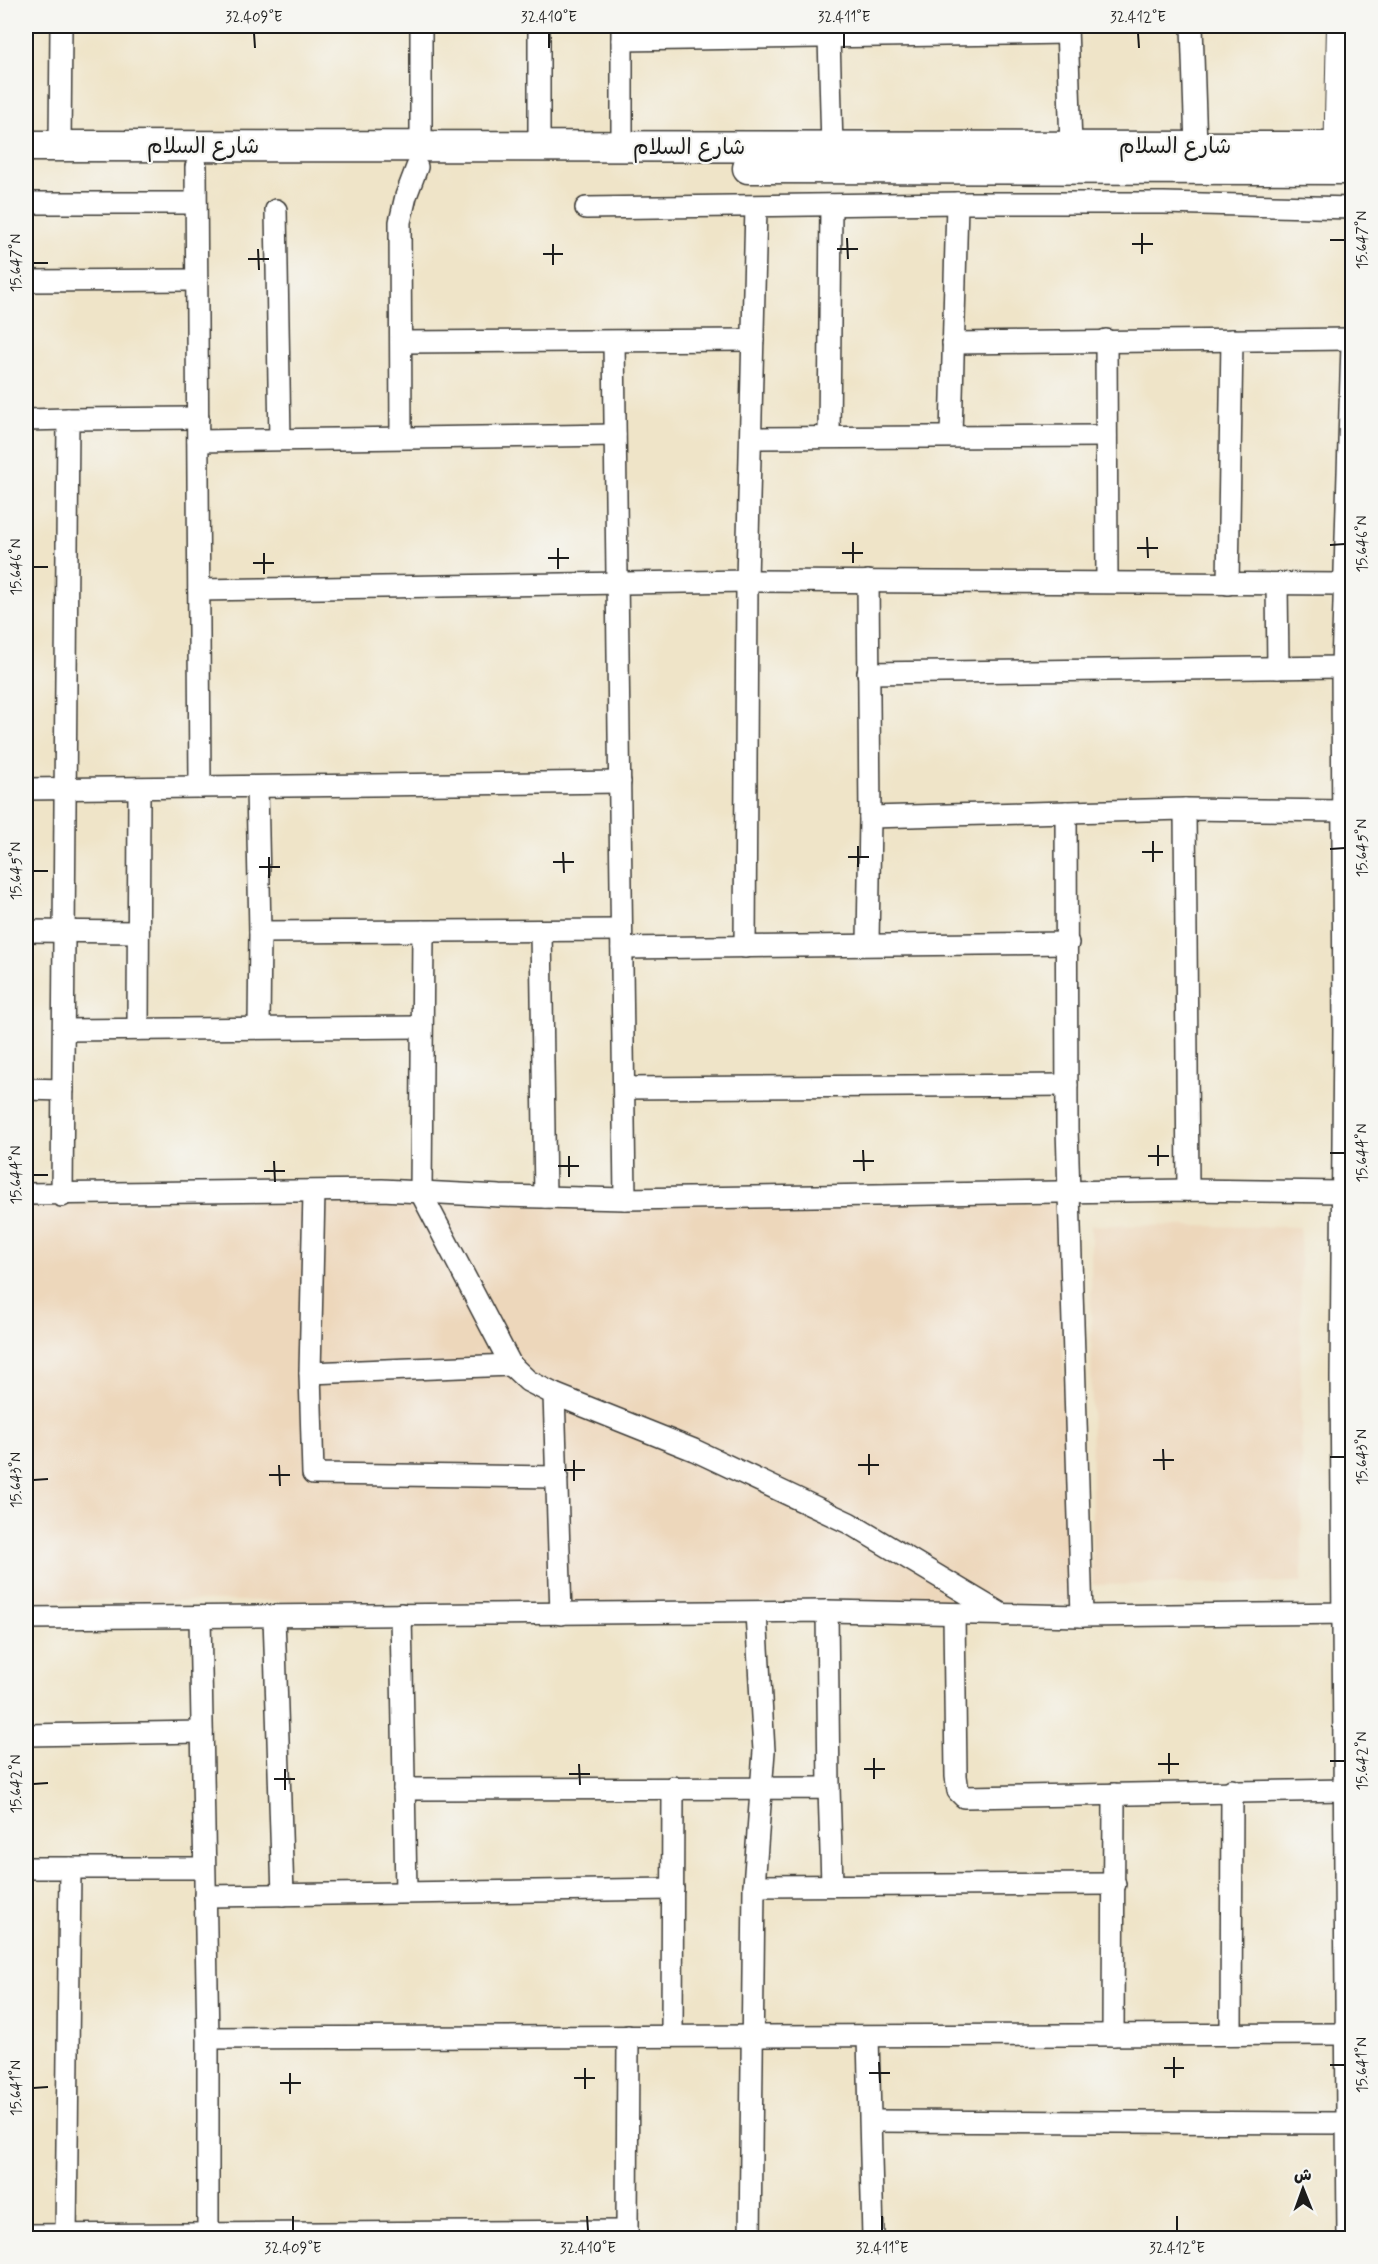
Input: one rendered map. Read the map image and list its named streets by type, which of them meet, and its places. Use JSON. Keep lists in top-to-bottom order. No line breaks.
{"streets":{"main road":["شارع السلام"]},"north":"top","coordinates":["32.409°E","32.410°E","32.411°E","32.412°E","15.647°N","15.646°N","15.645°N","15.644°N","15.643°N","15.642°N","15.641°N"]}
